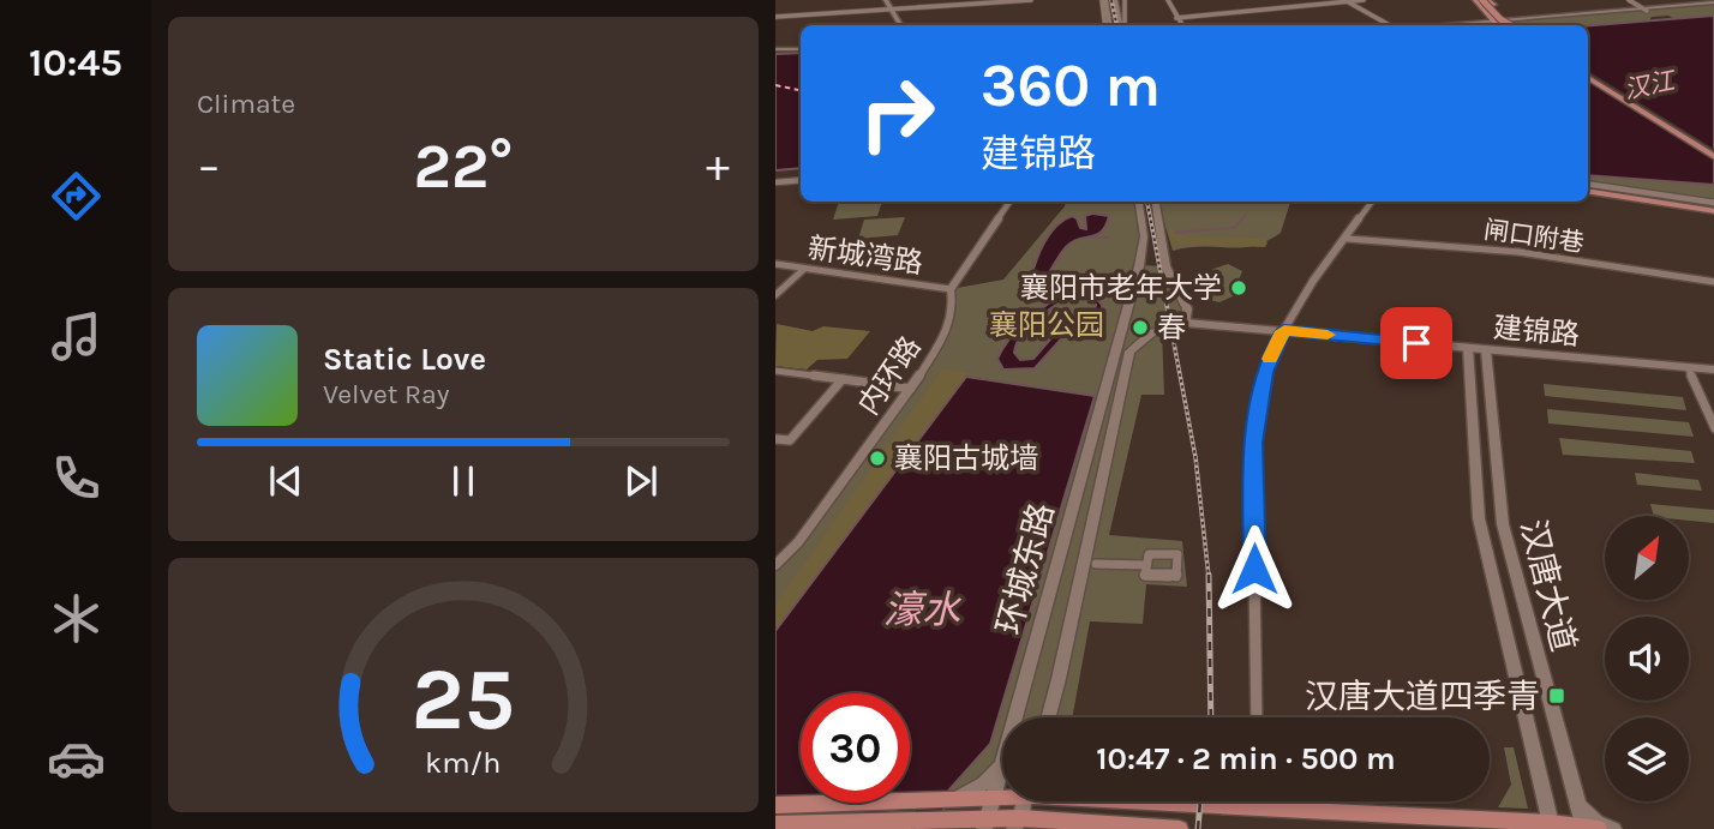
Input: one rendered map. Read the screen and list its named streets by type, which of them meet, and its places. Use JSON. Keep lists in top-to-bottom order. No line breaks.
{"streets":{"main road":["环城东路","汉唐大道"],"street":["闸口附巷","新城湾路","建锦路","内环路"]},"crossings":[["新城湾路","内环路"],["建锦路","汉唐大道"]],"water":["汉江","濠水"],"parks":["襄阳公园"],"places":{"other":["襄阳市老年大学","春","襄阳古城墙"],"transit":["汉唐大道四季青"]},"north":"top right","page":{"tabs":"10:45","tile":"Climate","turn":["360 m","建锦路"],"heat":["−","22°","+"],"song":["Static Love","Velvet Ray"],"limit":"30","trip":"10:47 · 2 min · 500 m","gauge":["25","km/h"]}}
